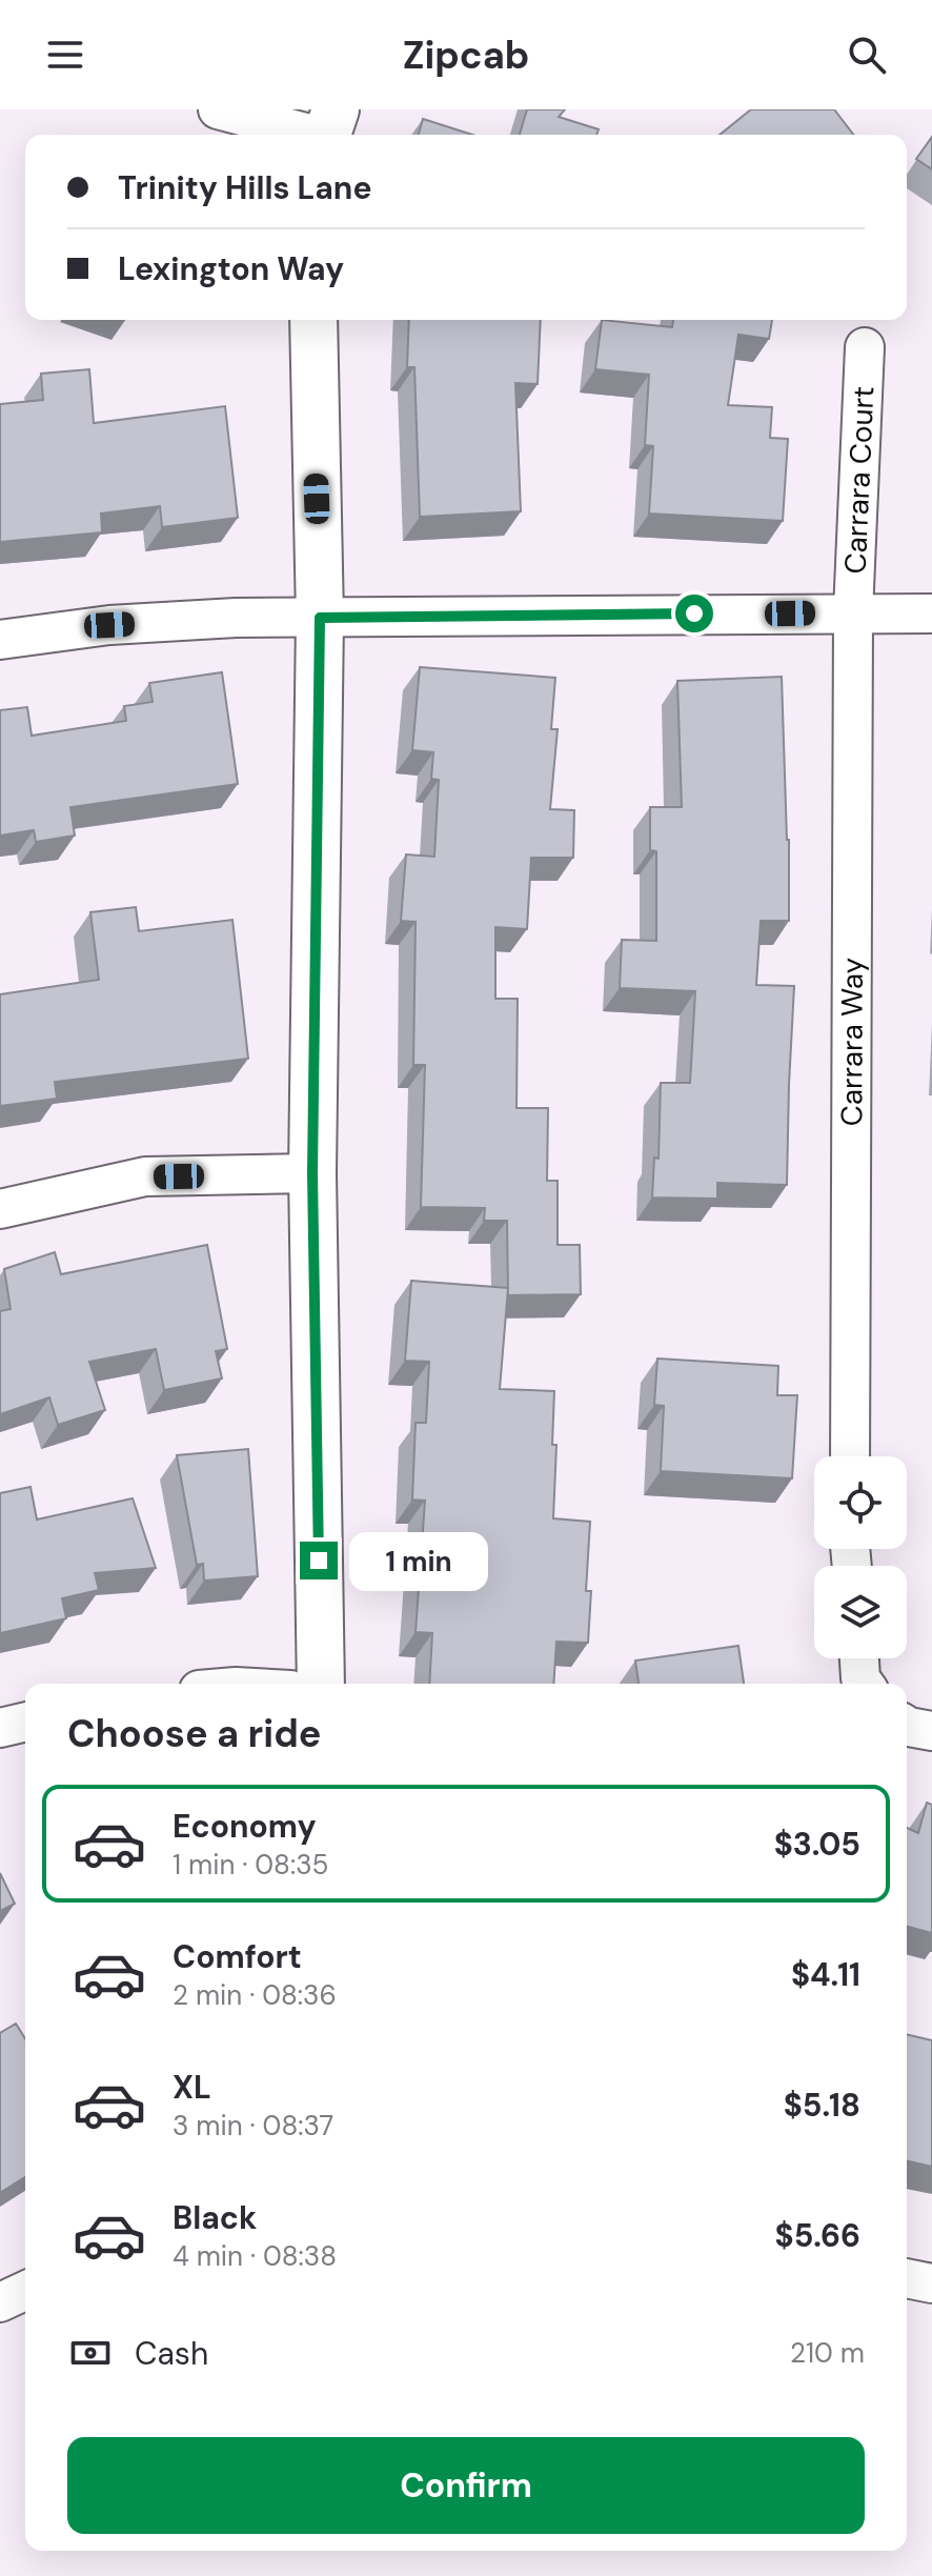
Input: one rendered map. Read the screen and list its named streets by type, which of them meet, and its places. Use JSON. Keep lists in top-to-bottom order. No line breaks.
{"streets":{"street":["Carrara Court","Carrara Way"]},"crossings":[["Carrara Court","Carrara Way"]],"page":{"header":"Zipcab","banner":["Trinity Hills Lane","Lexington Way"],"bubble":"1 min","heading":"Choose a ride","list":[{"name":"Economy","note":"1 min · 08:35","value":"$3.05"},{"name":"Comfort","note":"2 min · 08:36","value":"$4.11"},{"name":"XL","note":"3 min · 08:37","value":"$5.18"},{"name":"Black","note":"4 min · 08:38","value":"$5.66"}],"pay":["Cash","210 m"],"buttons":"Confirm"}}
